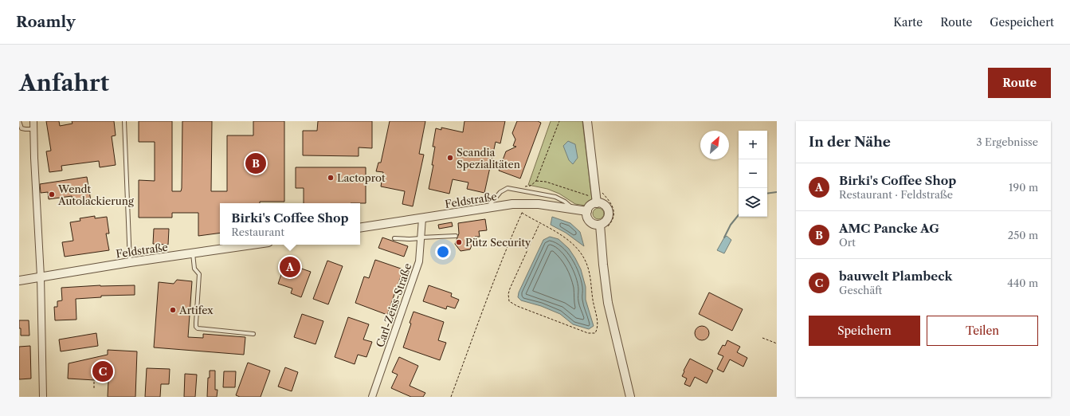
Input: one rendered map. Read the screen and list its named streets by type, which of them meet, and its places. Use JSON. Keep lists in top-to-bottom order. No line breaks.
{"streets":{"street":["Feldstraße","Carl-Zeiss-Straße"]},"crossings":[["Feldstraße","Carl-Zeiss-Straße"]],"places":["Scandia Spezialitäten","Lactoprot","Wendt Autolackierung","Pütz Security","Artifex"],"north":"top right","page":{"header":"Roamly","nav":["Karte","Route","Gespeichert"],"buttons":["Route",["Speichern","Teilen"]],"title":"Anfahrt","heading":["In der Nähe","3 Ergebnisse"],"map_buttons":["+","−"],"pins":["B","A","C"],"list":[{"mark":"A","name":"Birki's Coffee Shop","note":"Restaurant · Feldstraße","value":"190 m"},{"mark":"B","name":"AMC Pancke AG","note":"Ort","value":"250 m"},{"mark":"C","name":"bauwelt Plambeck","note":"Geschäft","value":"440 m"}],"popup":["Birki's Coffee Shop","Restaurant"]}}
